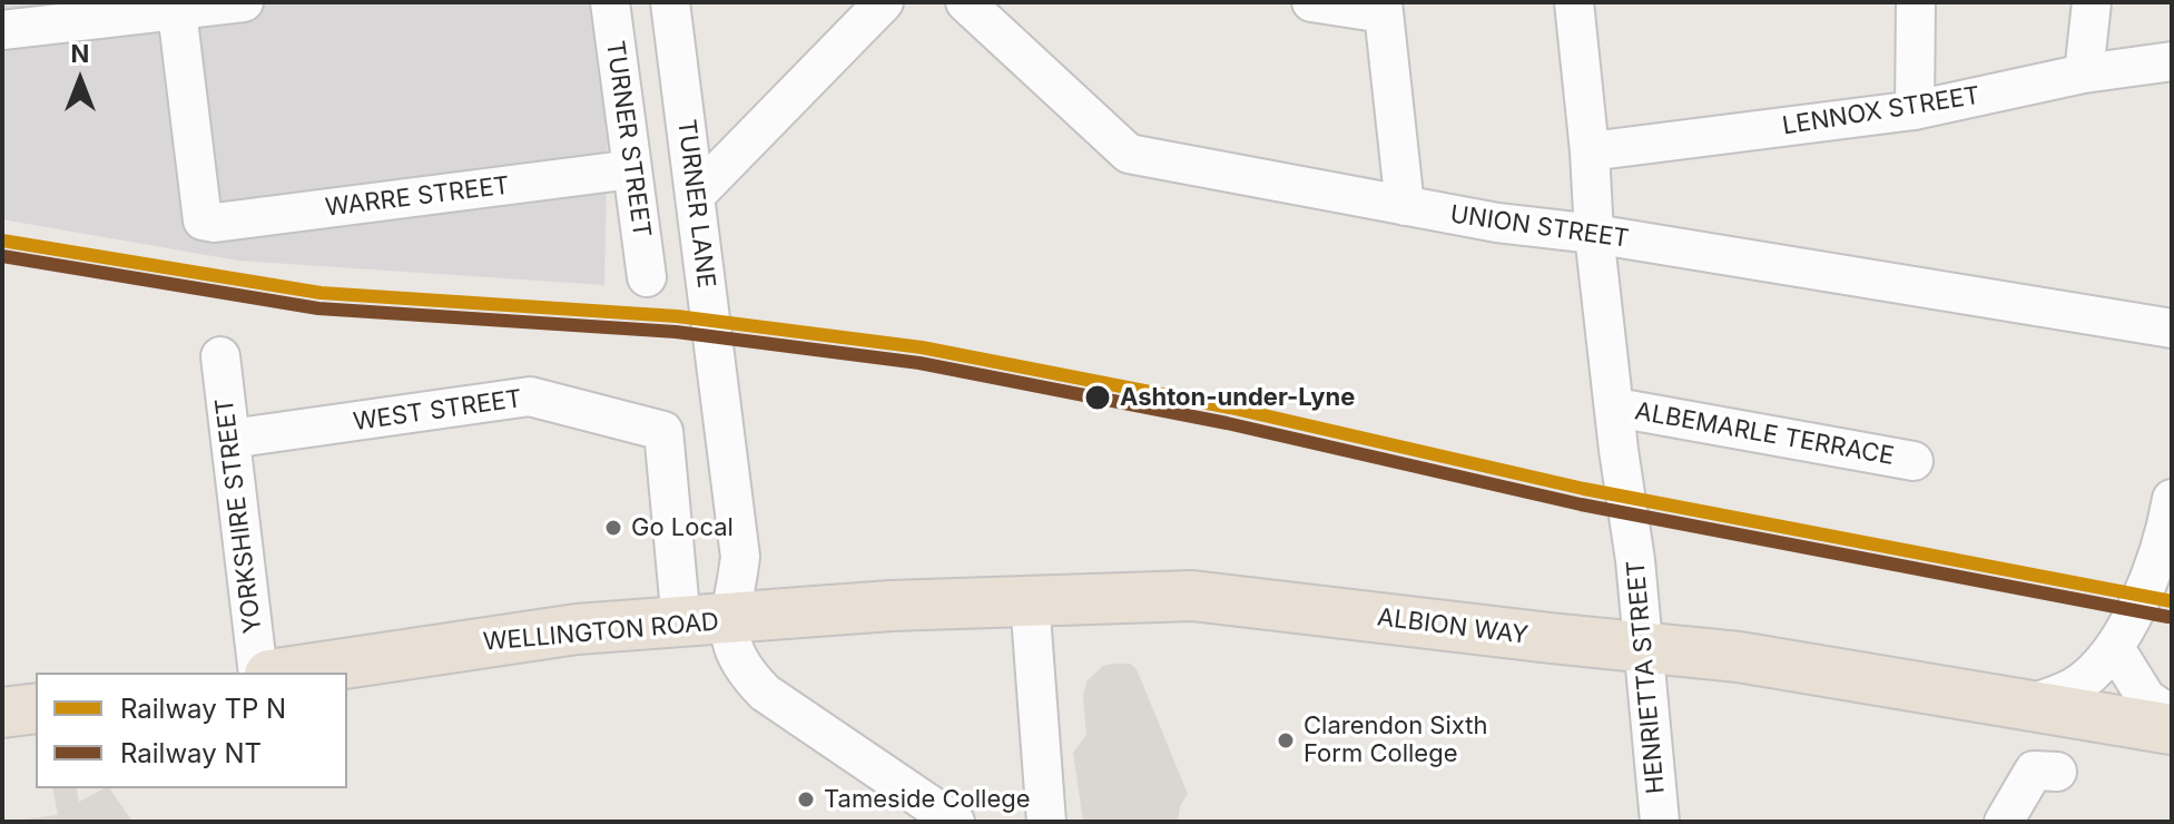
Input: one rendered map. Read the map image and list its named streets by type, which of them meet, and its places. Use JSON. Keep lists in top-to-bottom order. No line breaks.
{"streets":{"highway":["ALBION WAY","WELLINGTON ROAD"],"street":["LENNOX STREET","TURNER STREET","WARRE STREET","TURNER LANE","UNION STREET","WEST STREET","ALBEMARLE TERRACE","YORKSHIRE STREET","HENRIETTA STREET"]},"crossings":[["LENNOX STREET","HENRIETTA STREET"],["TURNER STREET","WARRE STREET"],["TURNER LANE","ALBION WAY"],["TURNER LANE","WELLINGTON ROAD"],["UNION STREET","HENRIETTA STREET"],["WEST STREET","YORKSHIRE STREET"],["WEST STREET","WELLINGTON ROAD"],["ALBEMARLE TERRACE","HENRIETTA STREET"],["ALBION WAY","WELLINGTON ROAD"],["ALBION WAY","HENRIETTA STREET"]],"places":["Ashton-under-Lyne","Go Local","Clarendon Sixth Form College","Tameside College"],"lines":["rail line NT"],"legend":["Railway TP N","Railway NT"],"north":"top"}
